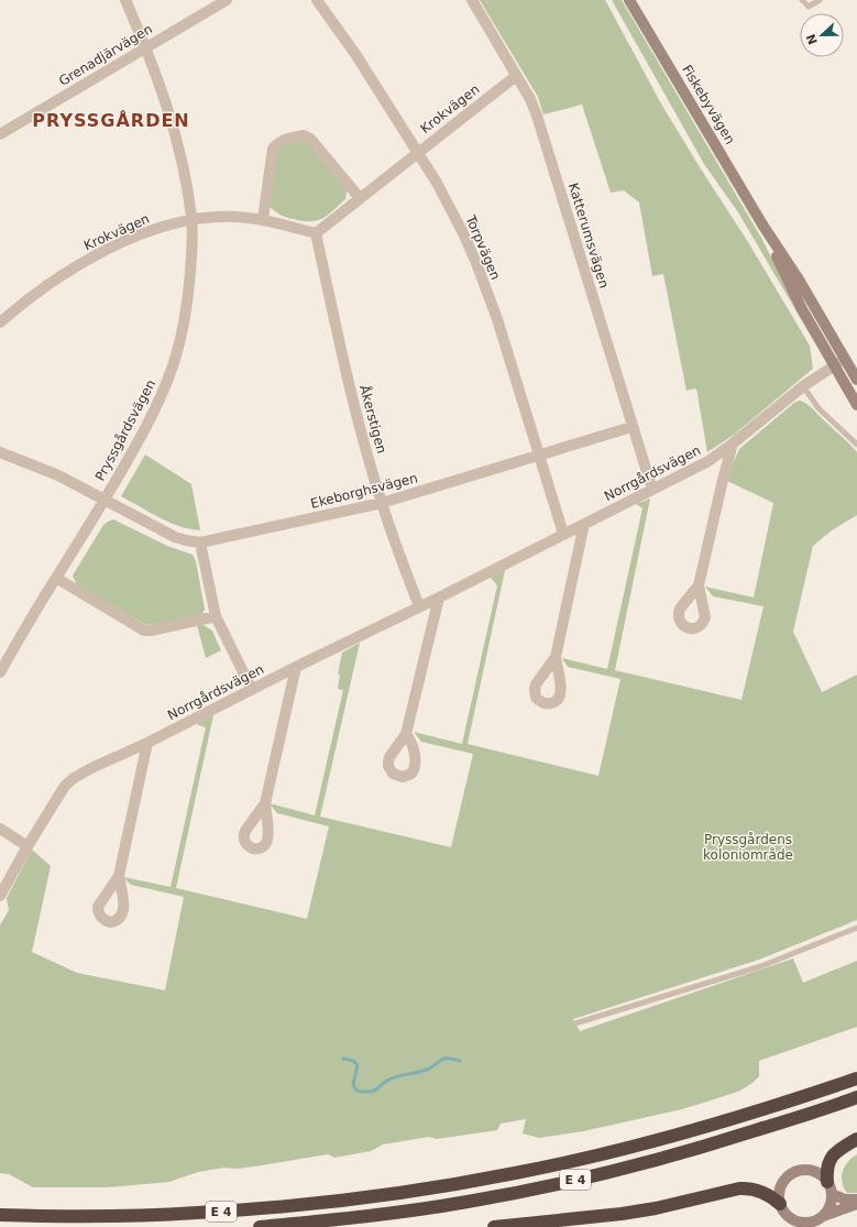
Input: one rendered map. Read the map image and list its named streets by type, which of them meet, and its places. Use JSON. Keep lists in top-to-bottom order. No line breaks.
{"streets":{"highway":["E 4"],"street":["Grenadjärvägen","Fiskebyvägen","Krokvägen","Katterumsvägen","Torpvägen","Åkerstigen","Pryssgårdsvägen","Norrgårdsvägen","Ekeborghsvägen"]},"crossings":[["Grenadjärvägen","Pryssgårdsvägen"],["Fiskebyvägen","Norrgårdsvägen"],["Krokvägen","Katterumsvägen"],["Krokvägen","Torpvägen"],["Krokvägen","Åkerstigen"],["Krokvägen","Pryssgårdsvägen"],["Katterumsvägen","Norrgårdsvägen"],["Katterumsvägen","Ekeborghsvägen"],["Torpvägen","Norrgårdsvägen"],["Torpvägen","Ekeborghsvägen"],["Åkerstigen","Norrgårdsvägen"],["Åkerstigen","Ekeborghsvägen"],["Pryssgårdsvägen","Ekeborghsvägen"]],"districts":["PRYSSGÅRDEN"],"parks":["Pryssgårdens koloniområde"],"north":"left"}
